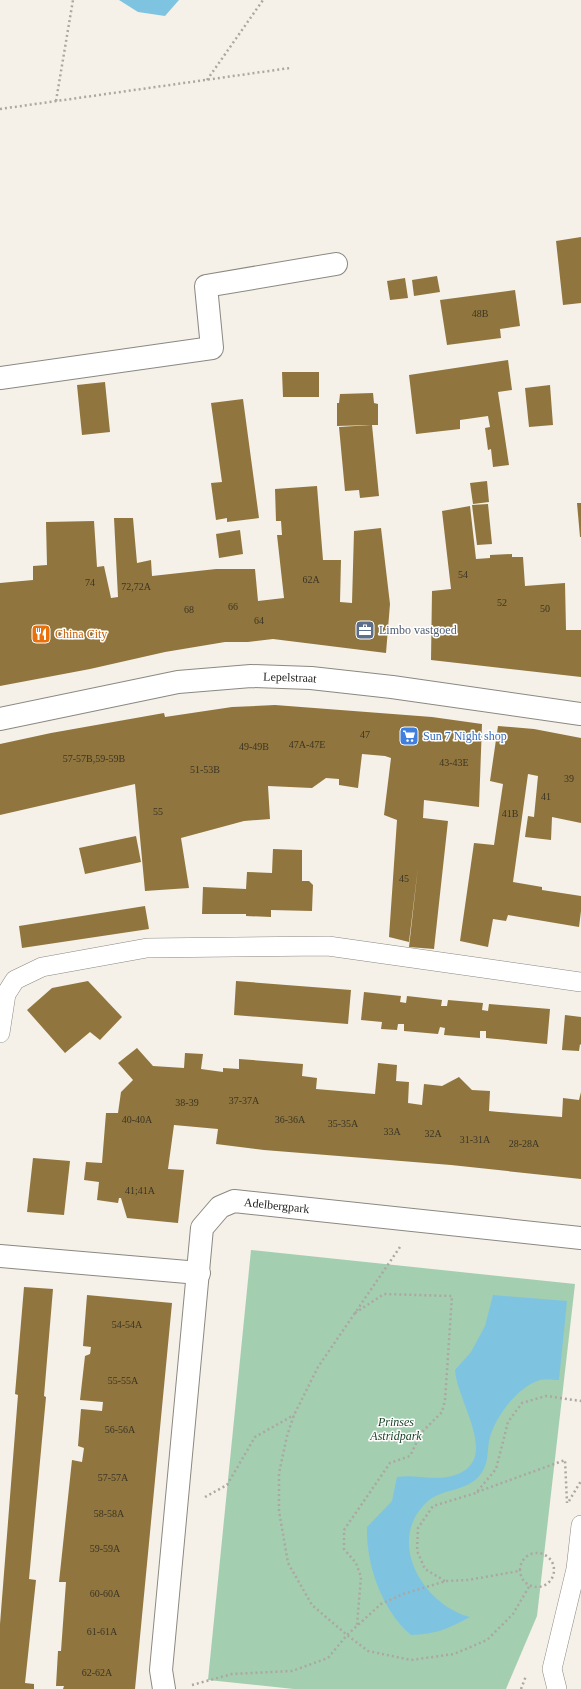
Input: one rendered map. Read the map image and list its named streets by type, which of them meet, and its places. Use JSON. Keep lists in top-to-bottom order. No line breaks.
{"streets":{"street":["Lepelstraat","Adelbergpark"]},"parks":["Prinses Astridpark"],"places":{"office":["Limbo vastgoed"],"restaurant":["China City"],"supermarket":["Sun 7 Night shop"]},"house_numbers":["48B","54","62A","74","72,72A","52","66","50","68","64","47","47A-47E","49-49B","57-57B,59-59B","43-43E","51-53B","39","41","55","41B","45","37-37A","38-39","40-40A","36-36A","35-35A","33A","32A","31-31A","28-28A","41;41A","54-54A","55-55A","56-56A","57-57A","58-58A","59-59A","60-60A","61-61A","62-62A"]}
